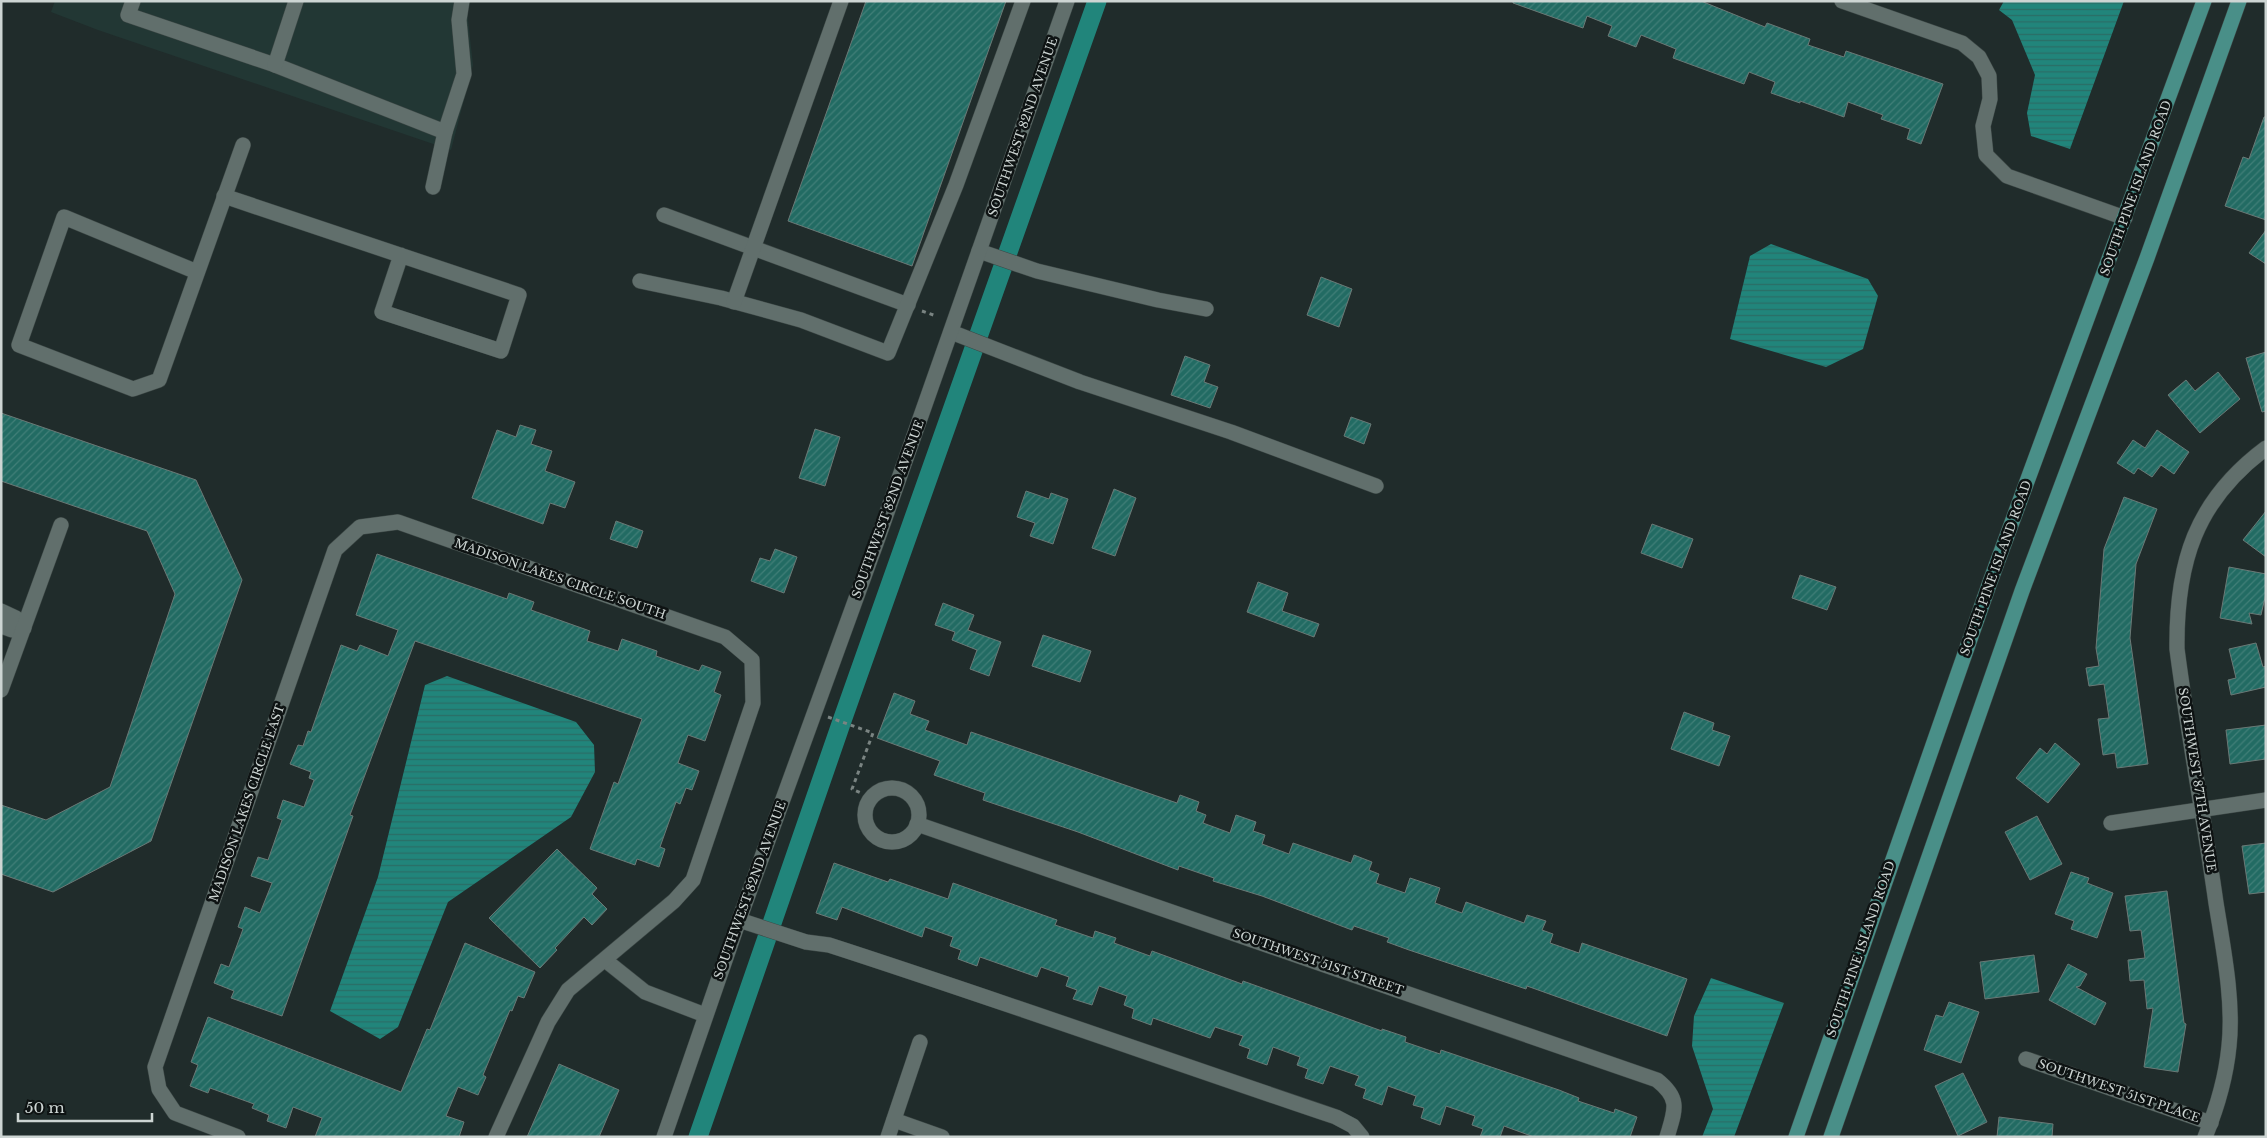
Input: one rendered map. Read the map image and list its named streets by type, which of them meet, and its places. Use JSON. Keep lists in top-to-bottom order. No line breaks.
{"streets":{"main road":["SOUTH PINE ISLAND ROAD"],"street":["SOUTHWEST 82ND AVENUE","MADISON LAKES CIRCLE SOUTH","SOUTHWEST 87TH AVENUE","MADISON LAKES CIRCLE EAST","SOUTHWEST 51ST STREET","SOUTHWEST 51ST PLACE"]},"crossings":[["MADISON LAKES CIRCLE SOUTH","MADISON LAKES CIRCLE EAST"],["SOUTHWEST 87TH AVENUE","SOUTHWEST 51ST PLACE"]],"scale_bar":"50 m"}
